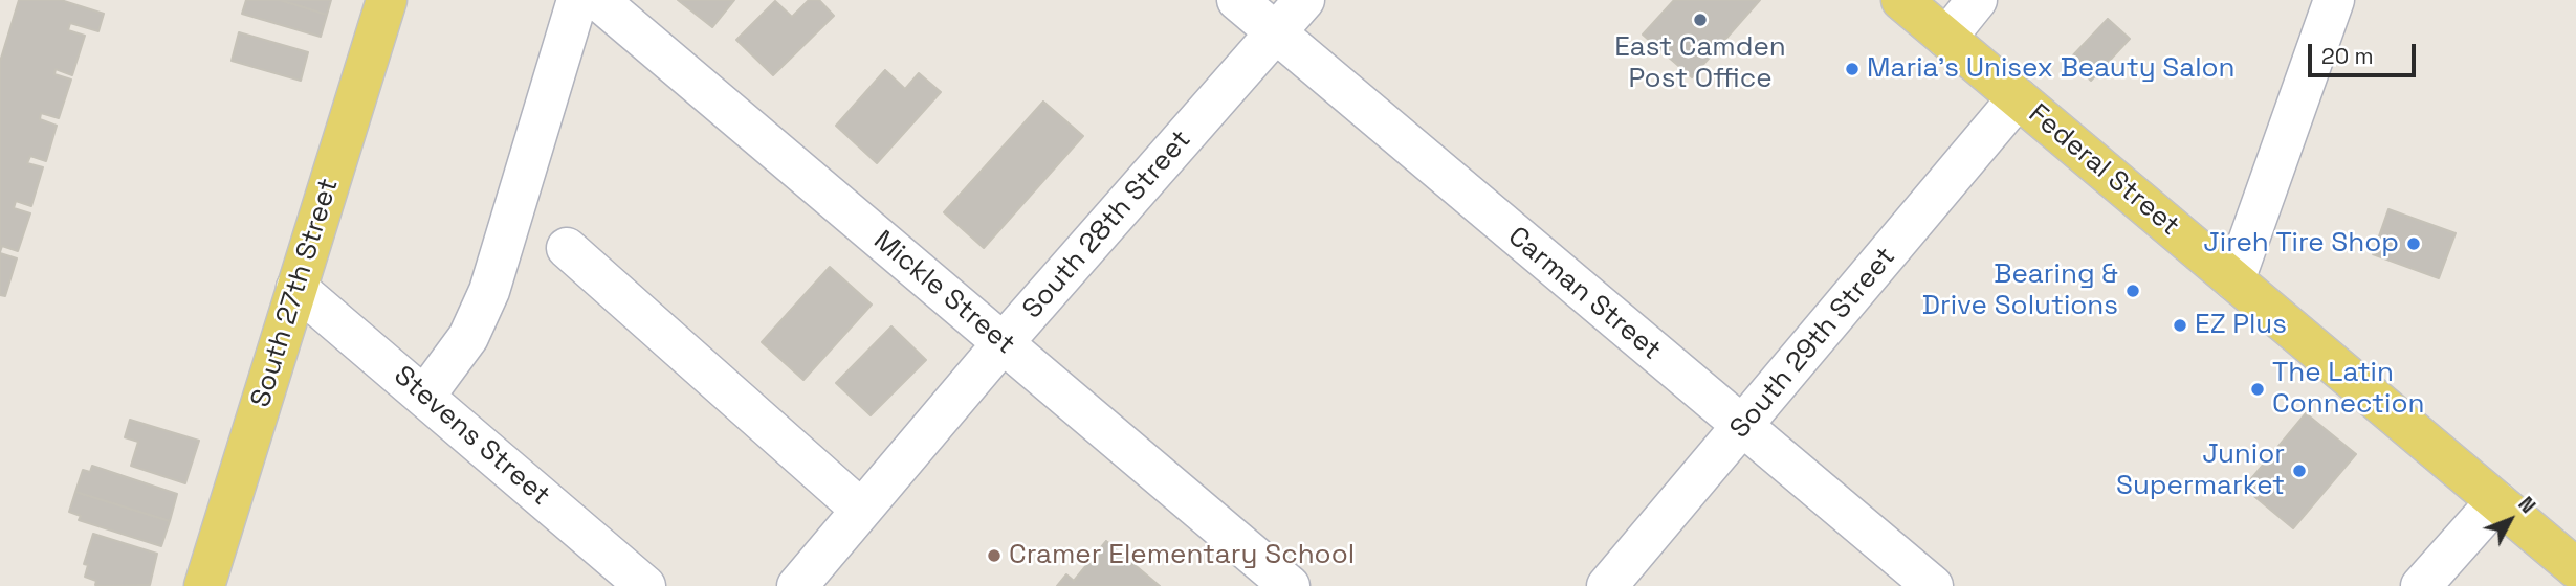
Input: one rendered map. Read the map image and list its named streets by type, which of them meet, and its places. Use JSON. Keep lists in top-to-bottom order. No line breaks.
{"streets":{"main road":["Federal Street","South 27th Street"],"street":["South 28th Street","Mickle Street","Carman Street","South 29th Street","Stevens Street"]},"crossings":[["Federal Street","South 29th Street"],["South 28th Street","Mickle Street"],["South 28th Street","Carman Street"],["South 27th Street","Stevens Street"],["Carman Street","South 29th Street"]],"places":["East Camden Post Office","Maria's Unisex Beauty Salon","Jireh Tire Shop","Bearing & Drive Solutions","EZ Plus","The Latin Connection","Junior Supermarket","Cramer Elementary School"],"scale_bar":"20 m","north":"top right"}
